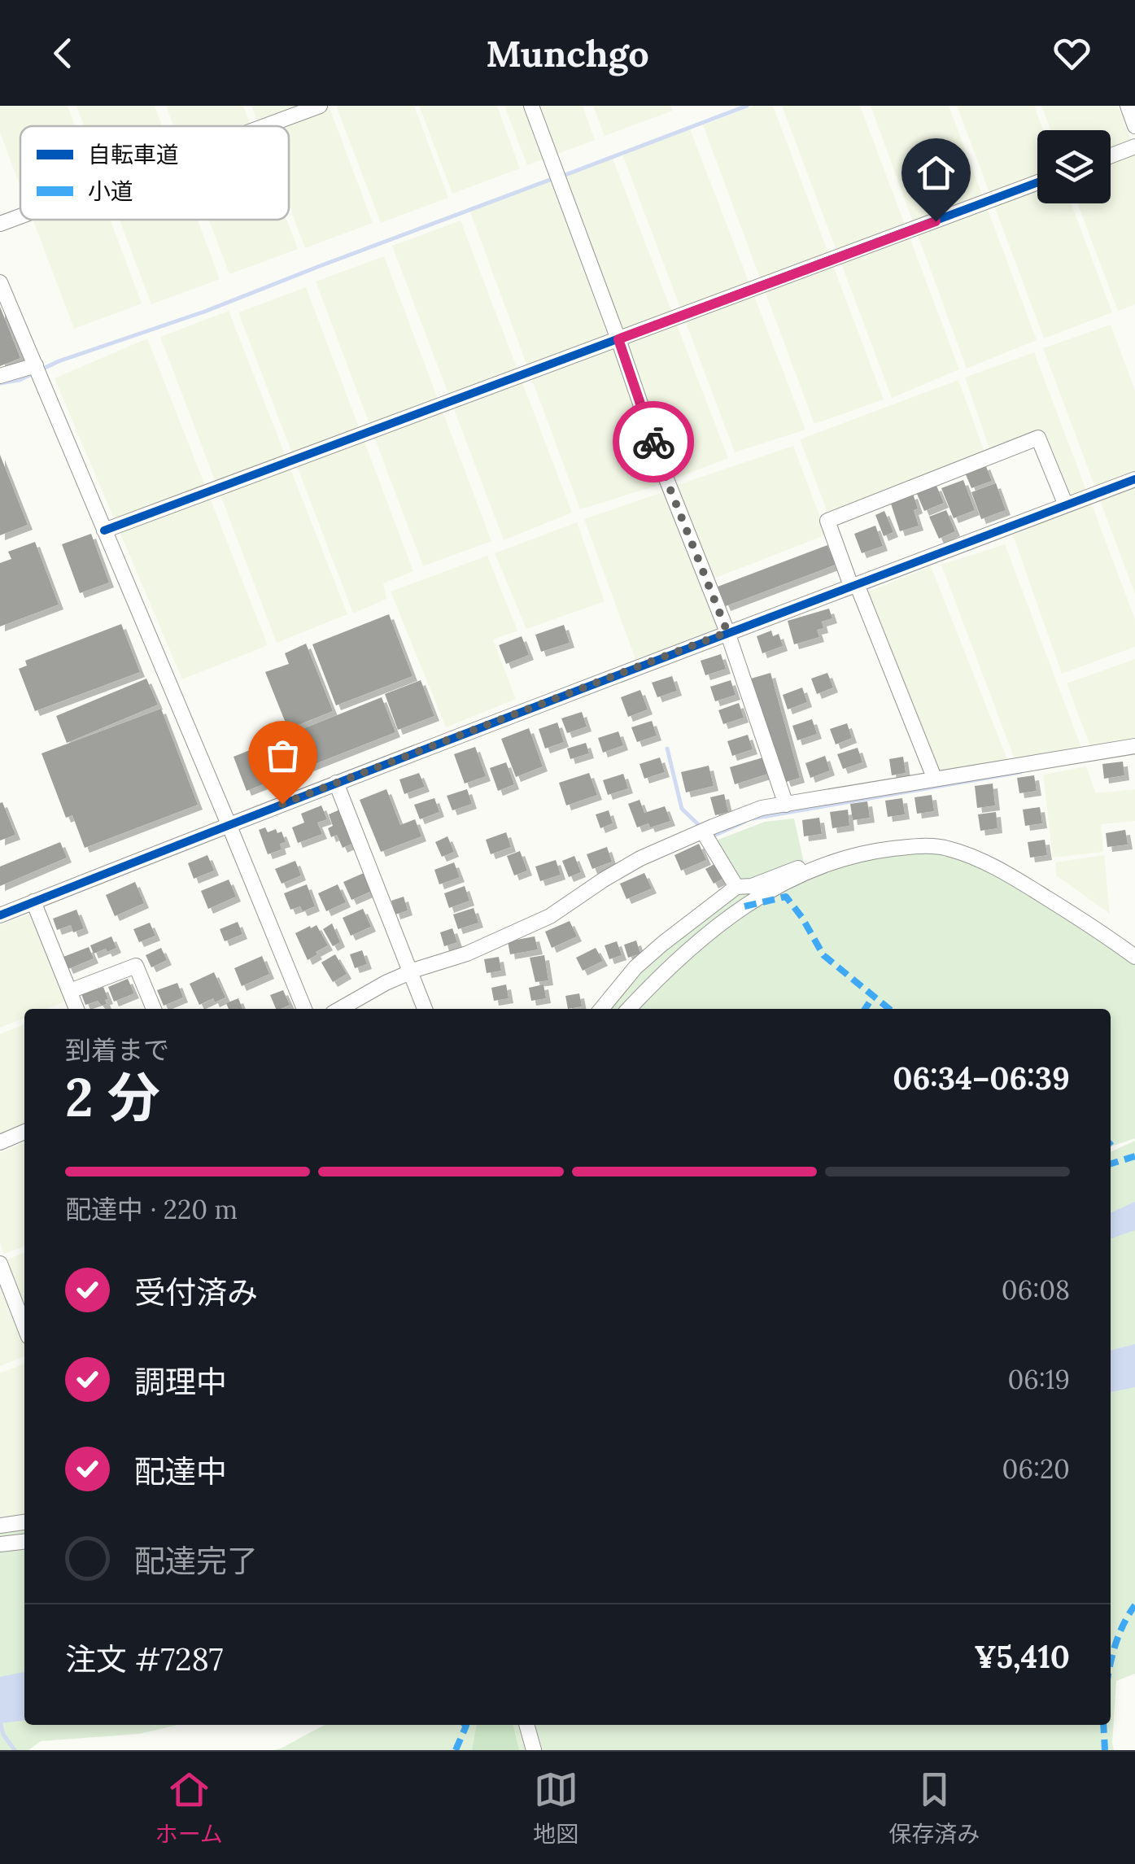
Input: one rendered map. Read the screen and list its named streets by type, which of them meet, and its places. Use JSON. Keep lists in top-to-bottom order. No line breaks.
{"legend":["自転車道","小道"],"page":{"header":"Munchgo","heading":["2 分","到着まで","06:34–06:39"],"panel":["注文 #7287","¥5,410"],"bar":"配達中 · 220 m","list":[["受付済み","06:08"],["調理中","06:19"],["配達中","06:20"],"配達完了"],"tabs":["ホーム","地図","保存済み"]}}
